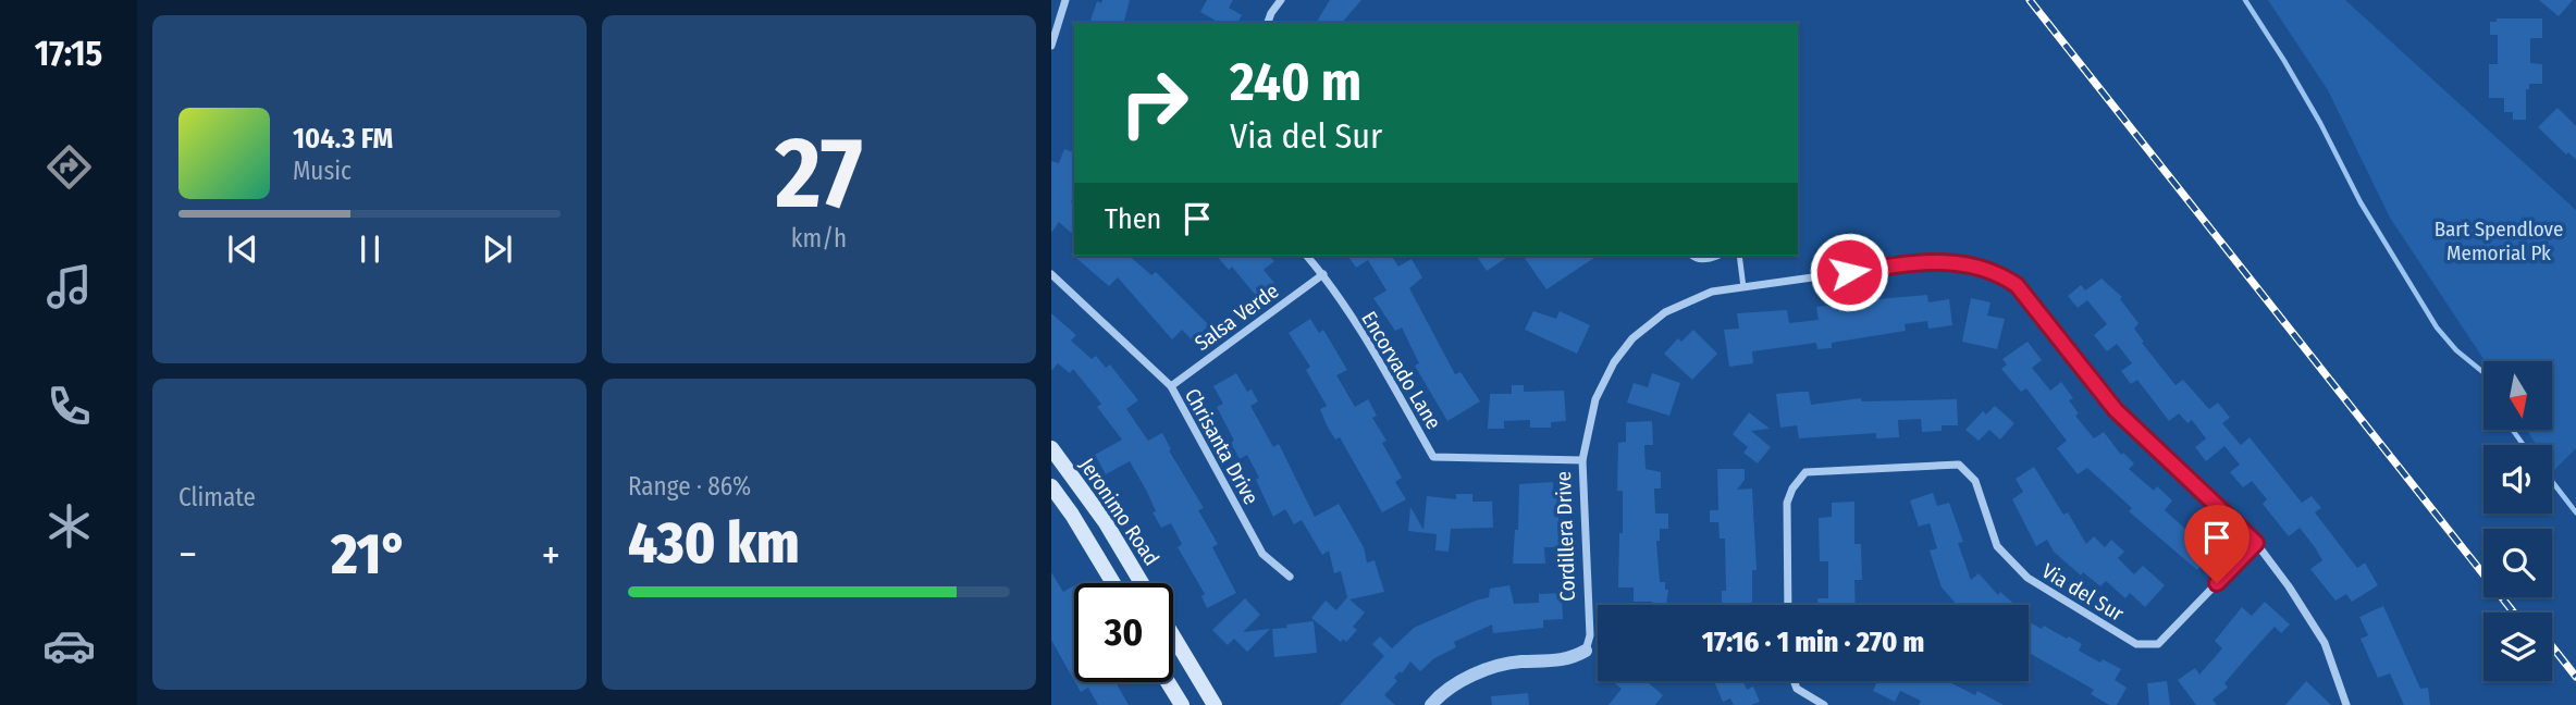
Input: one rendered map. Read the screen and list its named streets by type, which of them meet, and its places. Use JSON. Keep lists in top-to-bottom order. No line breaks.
{"streets":{"main road":["Jeronimo Road"],"street":["Salsa Verde","Encorvado Lane","Chrisanta Drive","Cordillera Drive","Via del Sur"]},"crossings":[["Salsa Verde","Encorvado Lane"],["Salsa Verde","Chrisanta Drive"],["Encorvado Lane","Cordillera Drive"],["Cordillera Drive","Via del Sur"]],"parks":["Bart Spendlove Memorial Pk"],"north":"bottom","page":{"tabs":"17:15","tile":[["27","km/h"],"Climate",["Range · 86%","430 km"]],"turn":["240 m","Via del Sur"],"song":["104.3 FM","Music"],"then":"Then","heat":["−","21°","+"],"limit":"30","trip":"17:16 · 1 min · 270 m"}}
